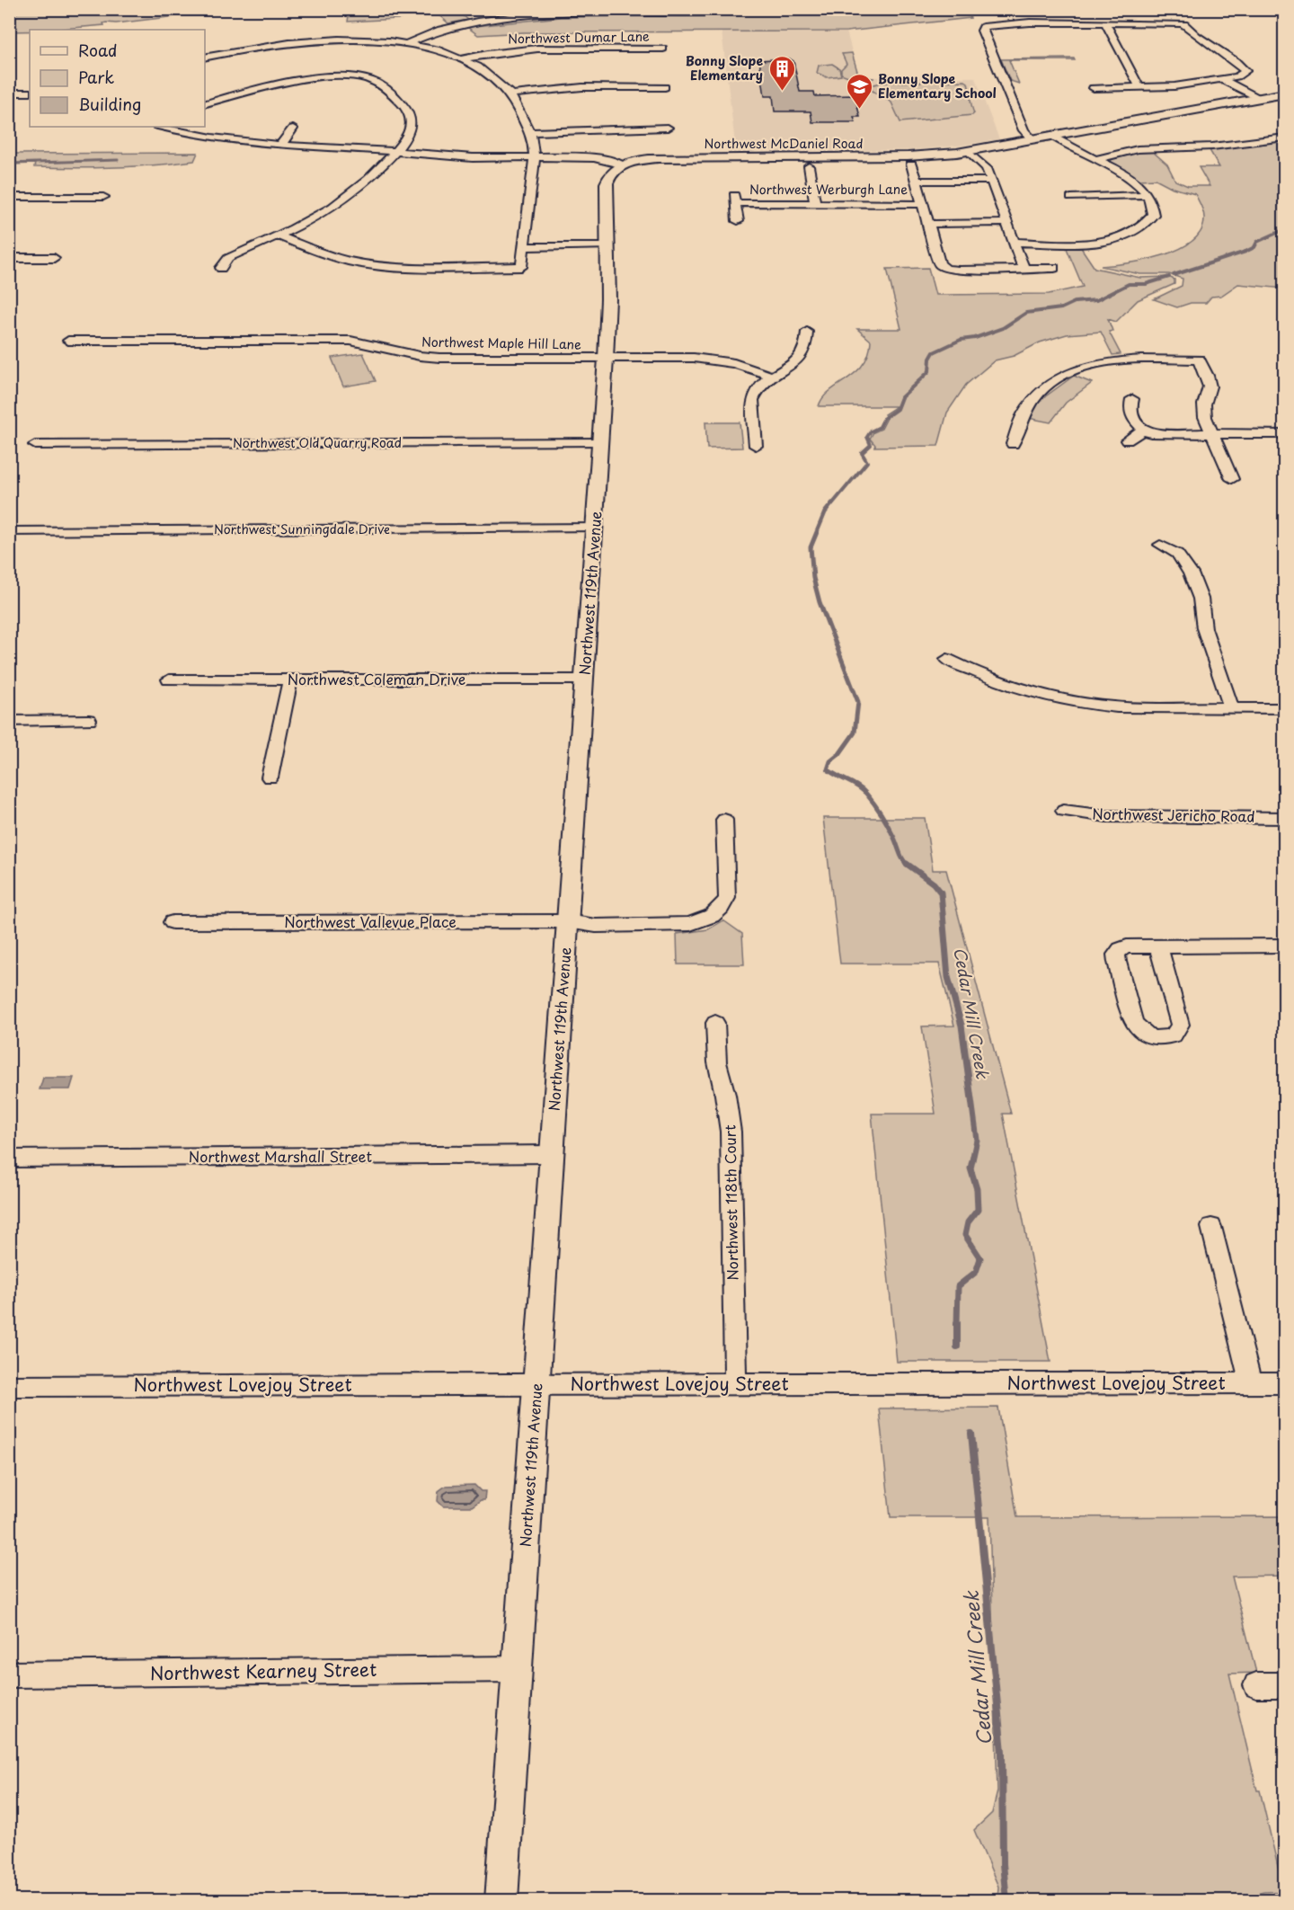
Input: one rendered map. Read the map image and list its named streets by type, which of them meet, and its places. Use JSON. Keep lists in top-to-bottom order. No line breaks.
{"streets":{"street":["Northwest Dumar Lane","Northwest McDaniel Road","Northwest Werburgh Lane","Northwest Maple Hill Lane","Northwest Old Quarry Road","Northwest Sunningdale Drive","Northwest 119th Avenue","Northwest Coleman Drive","Northwest Jericho Road","Northwest Vallevue Place","Northwest Marshall Street","Northwest 118th Court","Northwest Lovejoy Street","Northwest Kearney Street"]},"crossings":[["Northwest McDaniel Road","Northwest 119th Avenue"],["Northwest Maple Hill Lane","Northwest 119th Avenue"],["Northwest Old Quarry Road","Northwest 119th Avenue"],["Northwest Sunningdale Drive","Northwest 119th Avenue"],["Northwest 119th Avenue","Northwest Coleman Drive"],["Northwest 119th Avenue","Northwest Vallevue Place"],["Northwest 119th Avenue","Northwest Marshall Street"],["Northwest 119th Avenue","Northwest Lovejoy Street"],["Northwest 119th Avenue","Northwest Kearney Street"],["Northwest 118th Court","Northwest Lovejoy Street"]],"water":["Cedar Mill Creek"],"places":{"building":["Bonny Slope Elementary"],"school or university":["Bonny Slope Elementary School"]},"legend":["Road","Park","Building"]}
